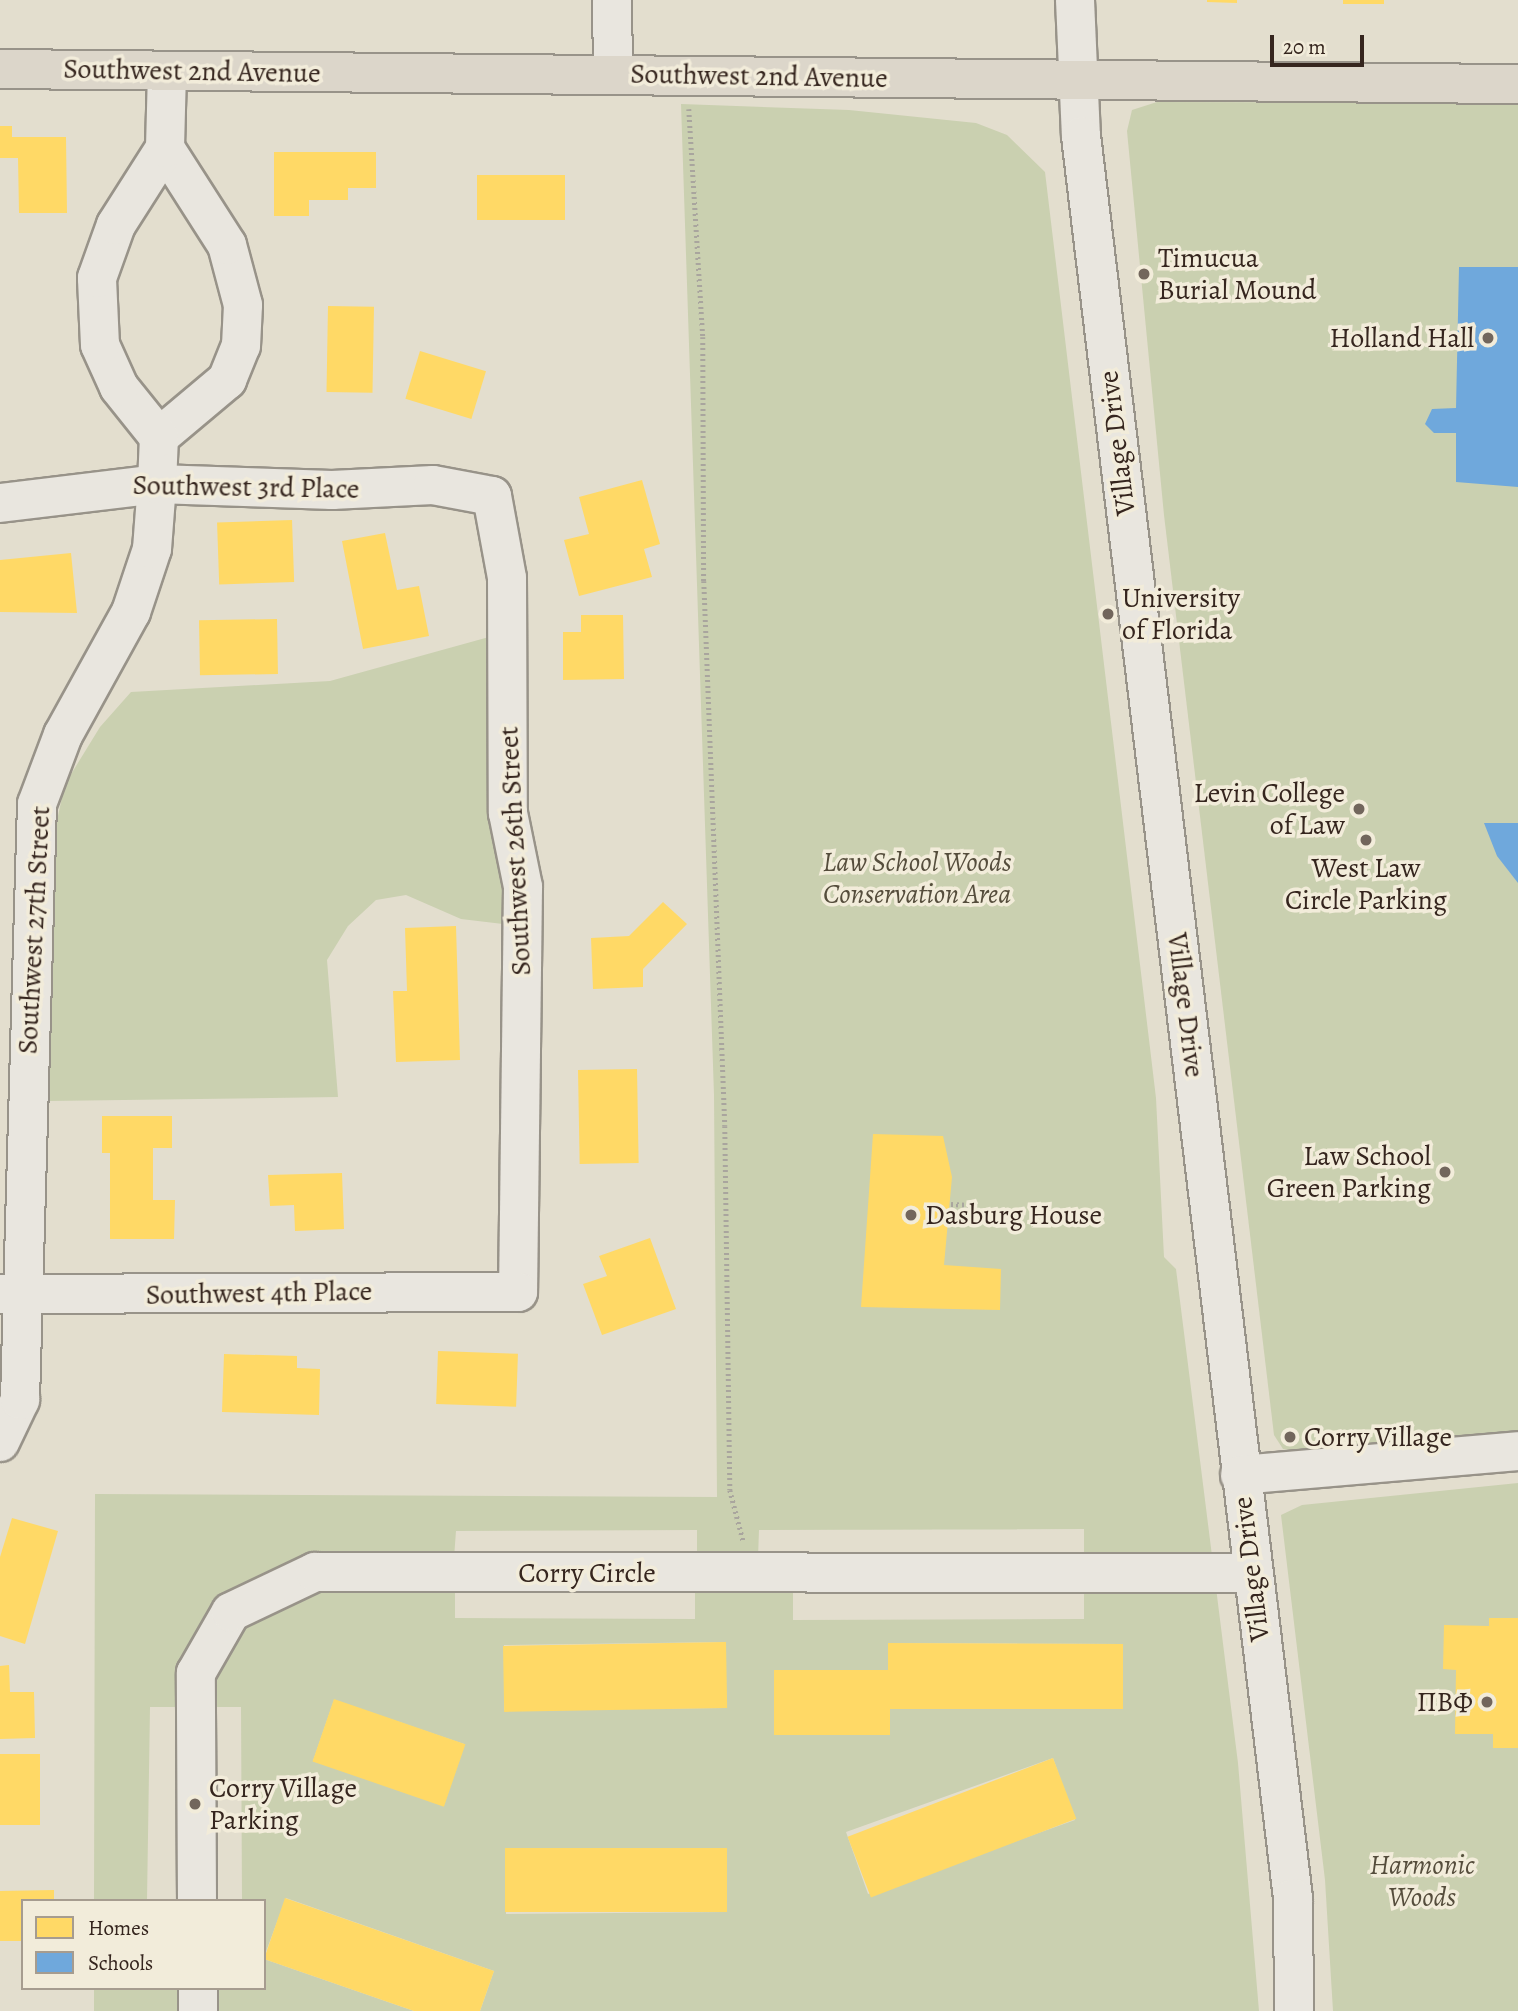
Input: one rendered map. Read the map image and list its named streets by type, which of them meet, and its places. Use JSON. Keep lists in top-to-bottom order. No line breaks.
{"streets":{"main road":["Southwest 2nd Avenue"],"street":["Village Drive","Southwest 3rd Place","Southwest 26th Street","Southwest 27th Street","Southwest 4th Place","Corry Circle"]},"crossings":[["Southwest 2nd Avenue","Village Drive"],["Village Drive","Corry Circle"],["Southwest 3rd Place","Southwest 26th Street"],["Southwest 3rd Place","Southwest 27th Street"],["Southwest 26th Street","Southwest 4th Place"],["Southwest 27th Street","Southwest 4th Place"]],"parks":["Law School Woods Conservation Area","Harmonic Woods"],"places":["Timucua Burial Mound","Holland Hall","University of Florida","Levin College of Law","West Law Circle Parking","Law School Green Parking","Dasburg House","Corry Village","ΠΒΦ","Corry Village Parking"],"legend":["Homes","Schools"],"scale_bar":"20 m"}
